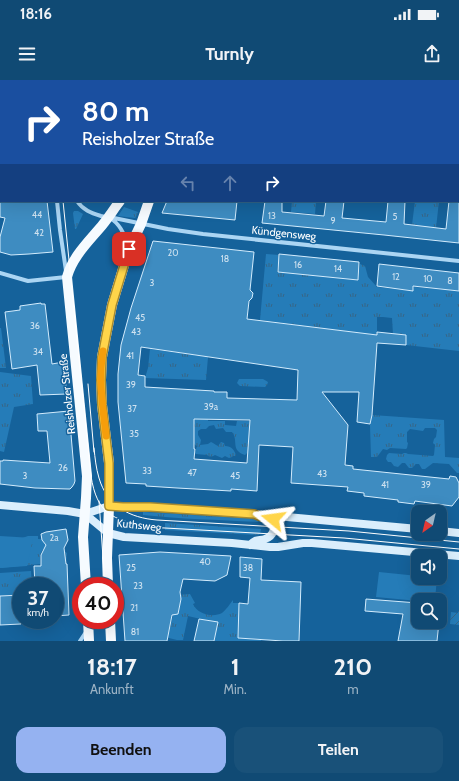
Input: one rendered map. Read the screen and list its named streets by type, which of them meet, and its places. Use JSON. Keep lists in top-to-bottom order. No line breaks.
{"streets":{"main road":["Reisholzer Straße"],"street":["Kündgensweg","Kuthsweg"]},"crossings":[["Reisholzer Straße","Kuthsweg"]],"house_numbers":["44","13","5","9","42","20","18","16","14","12","10","8","3","45","36","43","34","41","39","39a","37","35","26","33","47","43","3","45","41","39","2a","40","25","38","23","21","81"],"north":"bottom left","page":{"status":"18:16","header":"Turnly","turn":["80 m","Reisholzer Straße"],"speed":"37 km/h","limit":"40","eta":["18:17","Ankunft","1","Min.","210","m"],"buttons":["Beenden","Teilen"]}}
